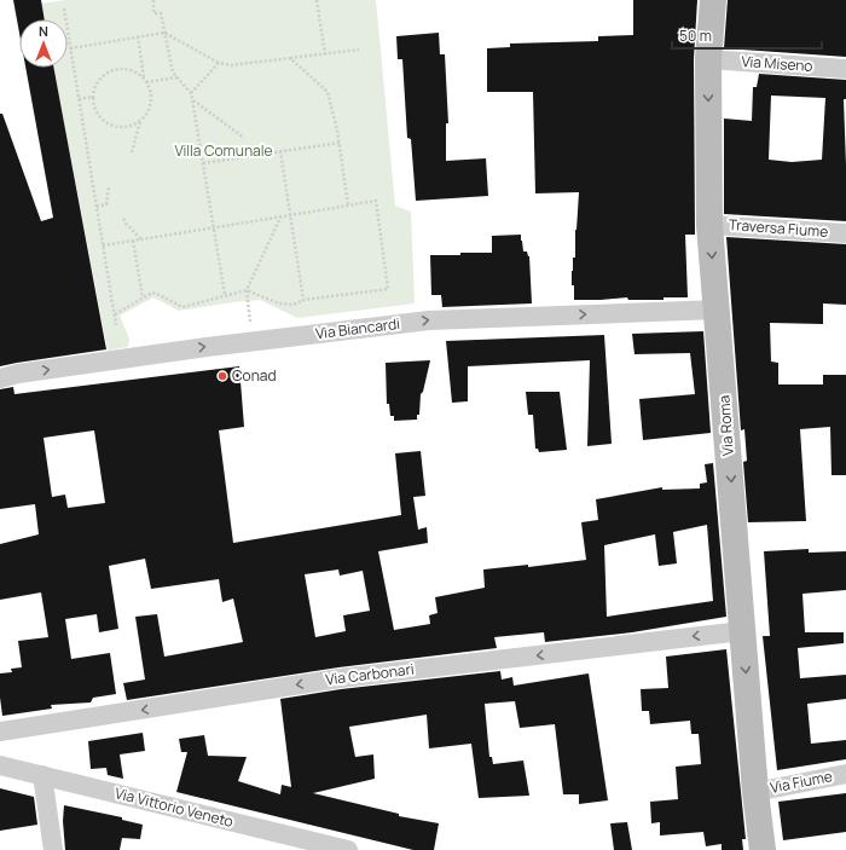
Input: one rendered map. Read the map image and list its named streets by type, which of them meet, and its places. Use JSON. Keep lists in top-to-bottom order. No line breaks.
{"streets":{"street":["Via Miseno","Traversa Fiume","Via Biancardi","Via Roma","Via Carbonari","Via Fiume","Via Vittorio Veneto"]},"crossings":[["Via Miseno","Via Roma"],["Traversa Fiume","Via Roma"],["Via Biancardi","Via Roma"],["Via Roma","Via Carbonari"],["Via Roma","Via Fiume"]],"one_way":["Via Biancardi","Via Roma","Via Carbonari"],"parks":["Villa Comunale"],"places":["Conad"],"scale_bar":"50 m","north":"top"}
